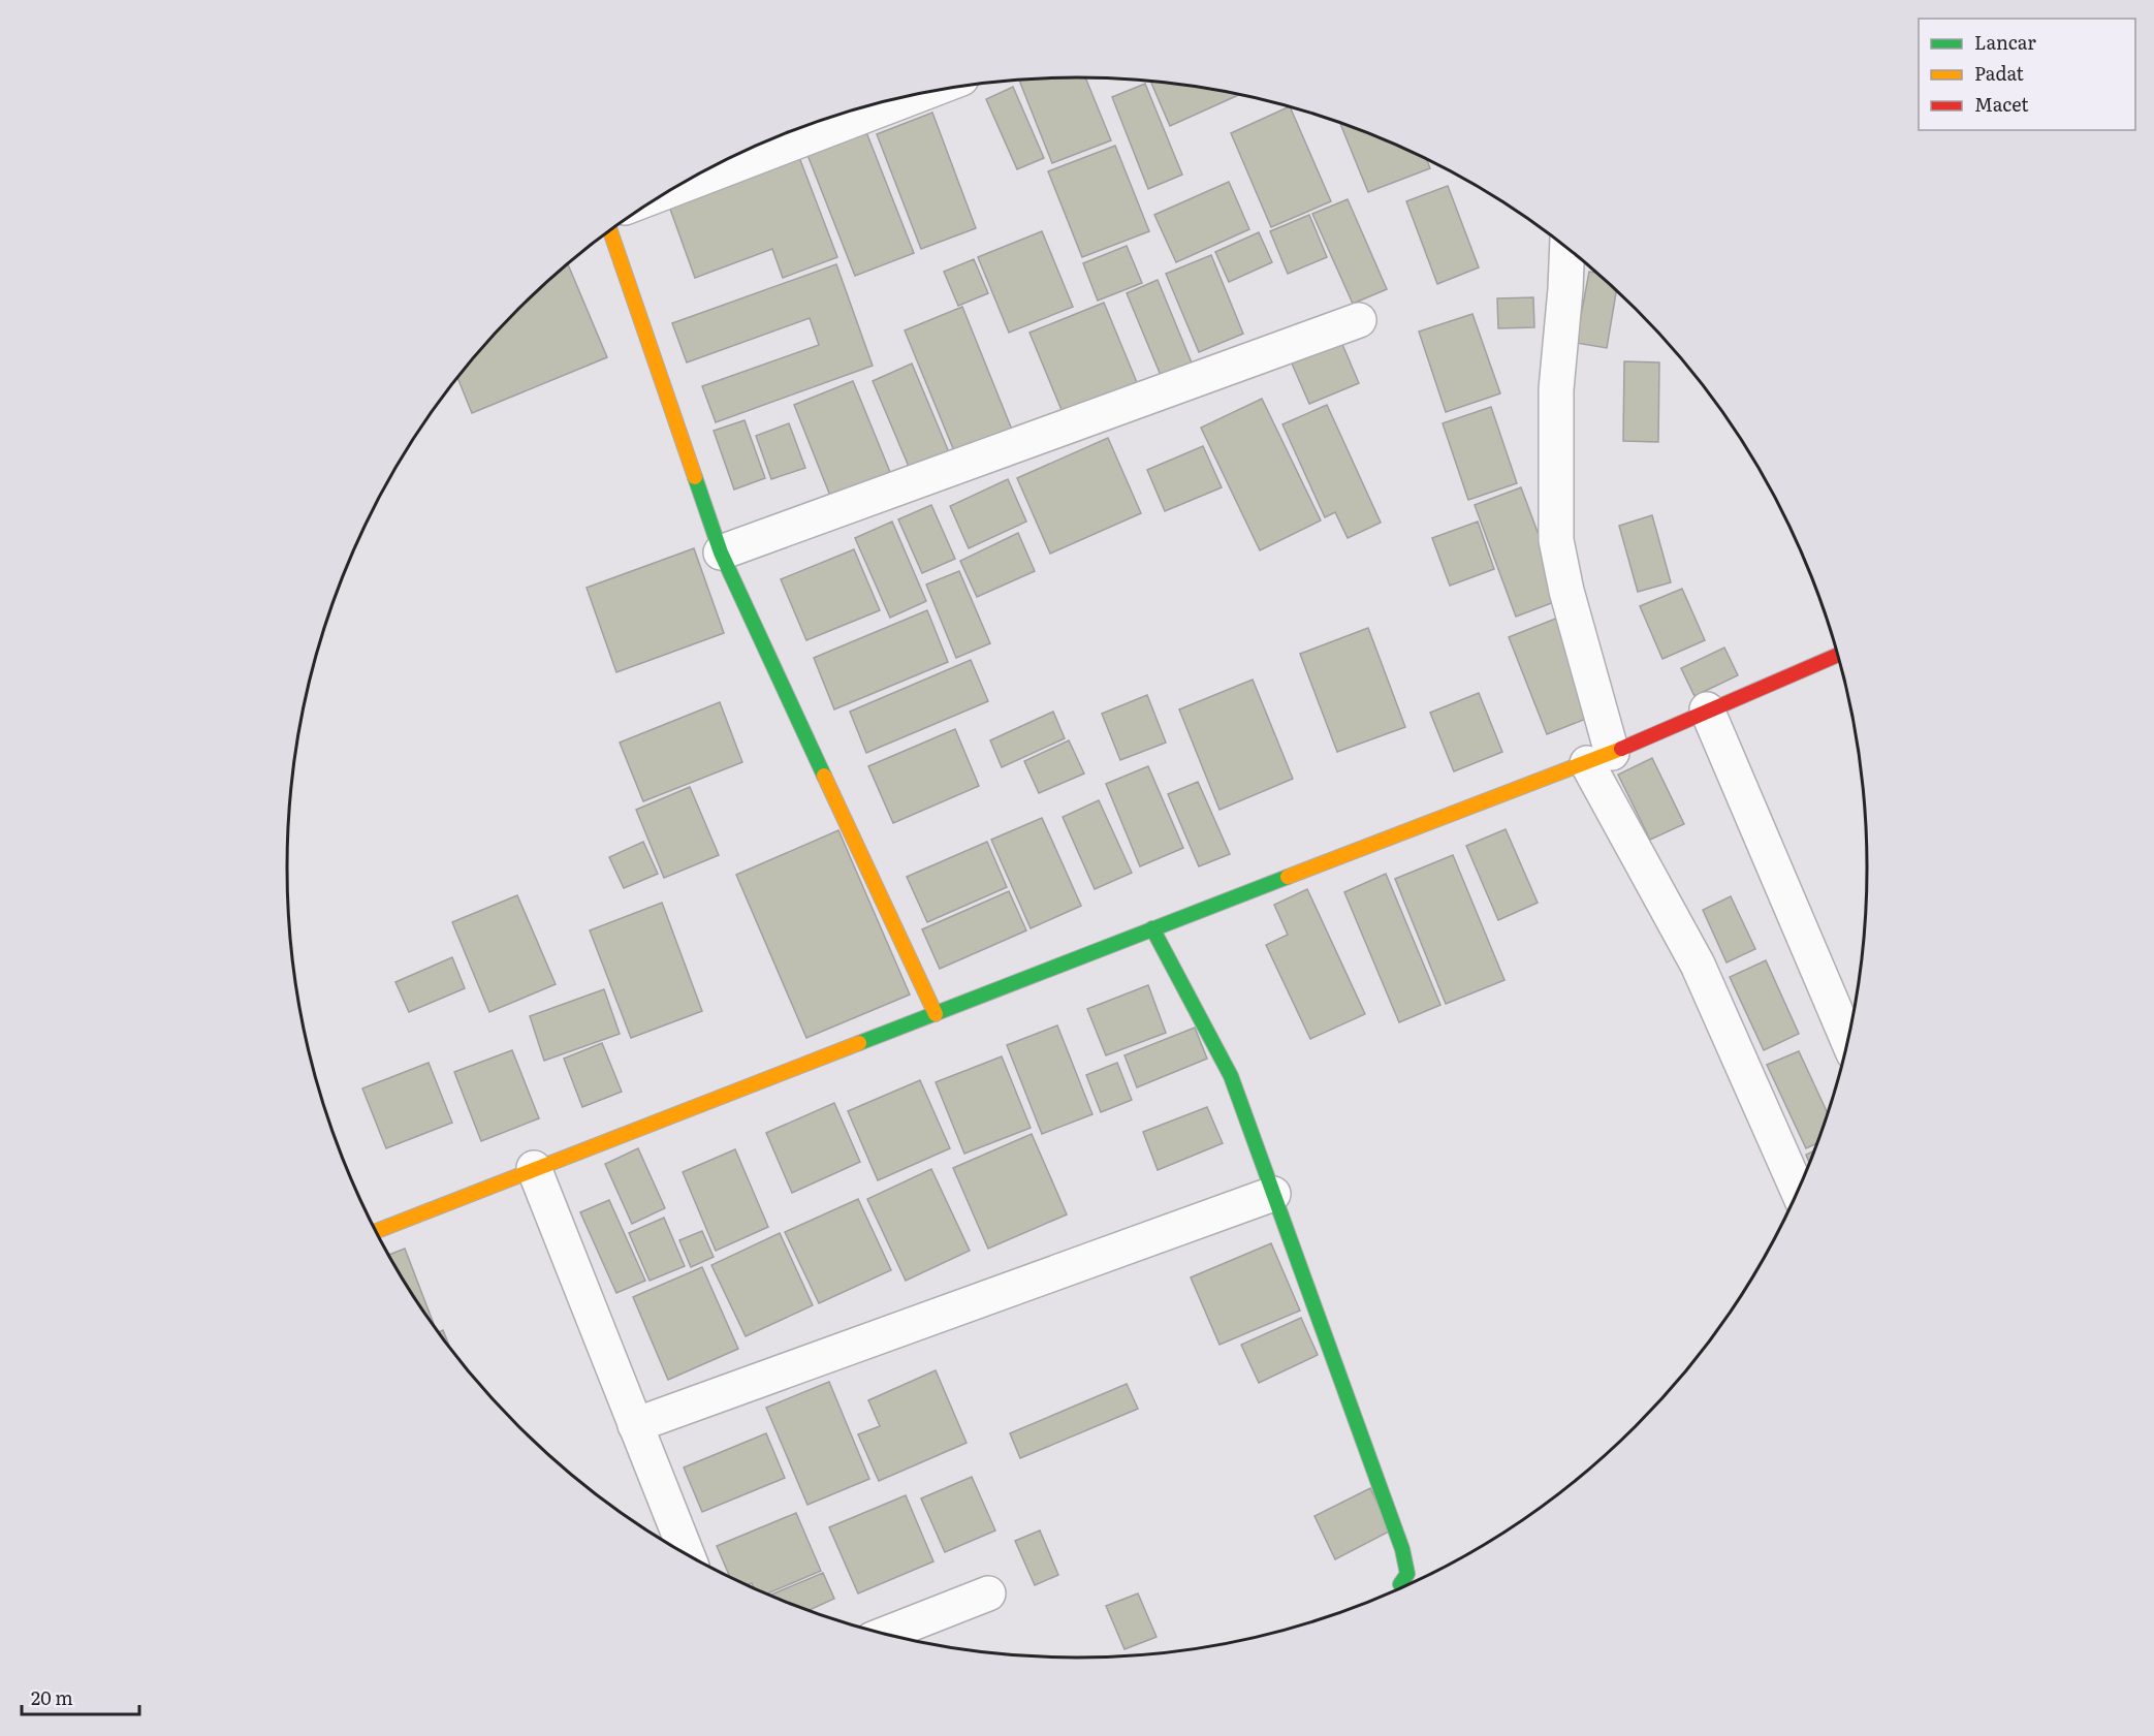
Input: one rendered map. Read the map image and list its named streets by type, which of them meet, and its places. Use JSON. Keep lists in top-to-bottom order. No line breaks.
{"legend":["Lancar","Padat","Macet"],"scale_bar":"20 m"}
